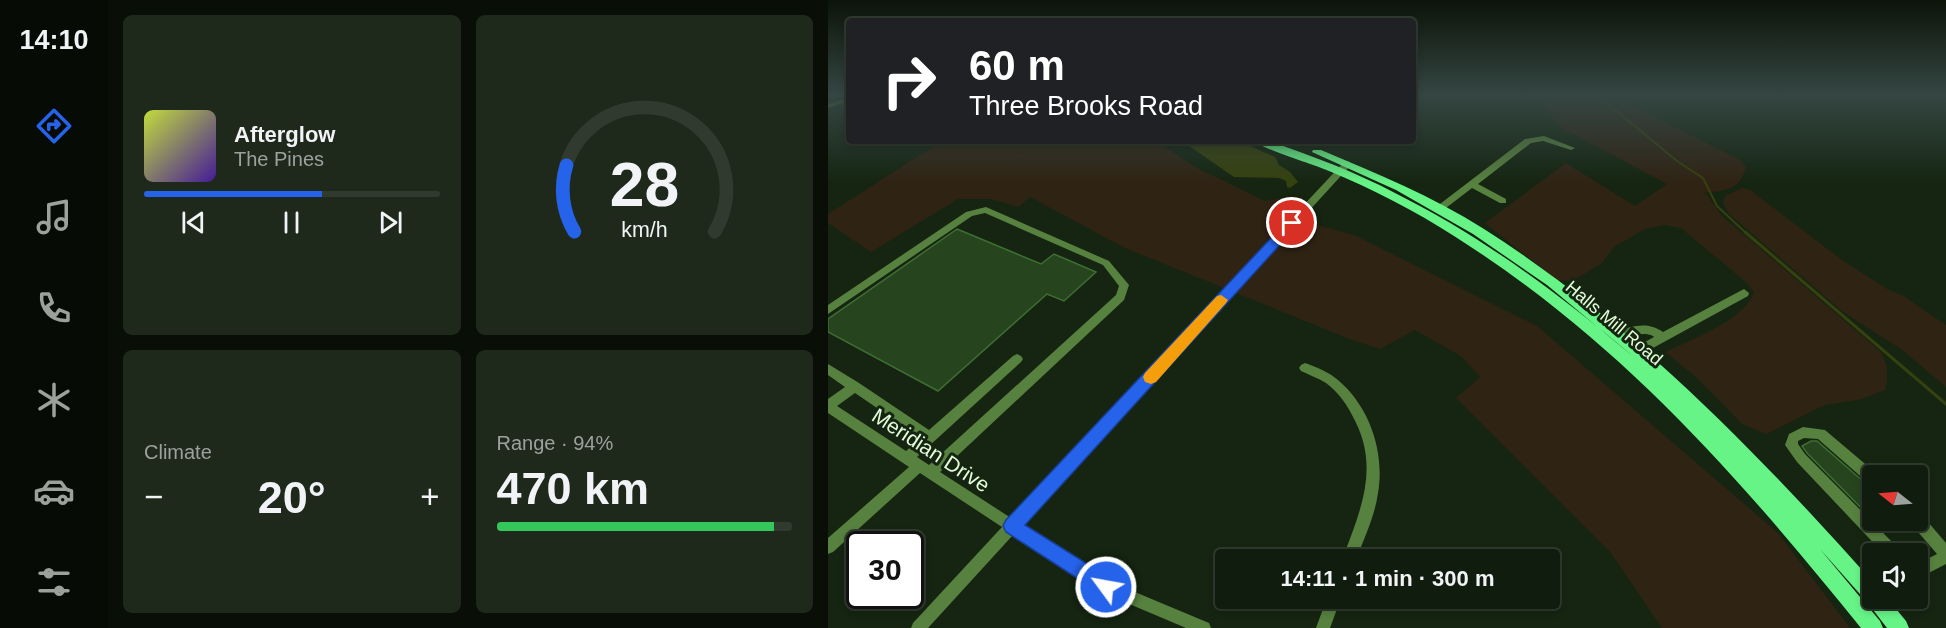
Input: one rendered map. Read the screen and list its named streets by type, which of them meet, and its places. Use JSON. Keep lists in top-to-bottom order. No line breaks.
{"streets":{"main road":["Halls Mill Road"],"street":["Meridian Drive"]},"north":"left","page":{"tabs":"14:10","turn":["60 m","Three Brooks Road"],"song":["Afterglow","The Pines"],"tile":["Climate",["Range · 94%","470 km"]],"heat":["−","20°","+"],"limit":"30","trip":"14:11 · 1 min · 300 m","gauge":["28","km/h"]}}
